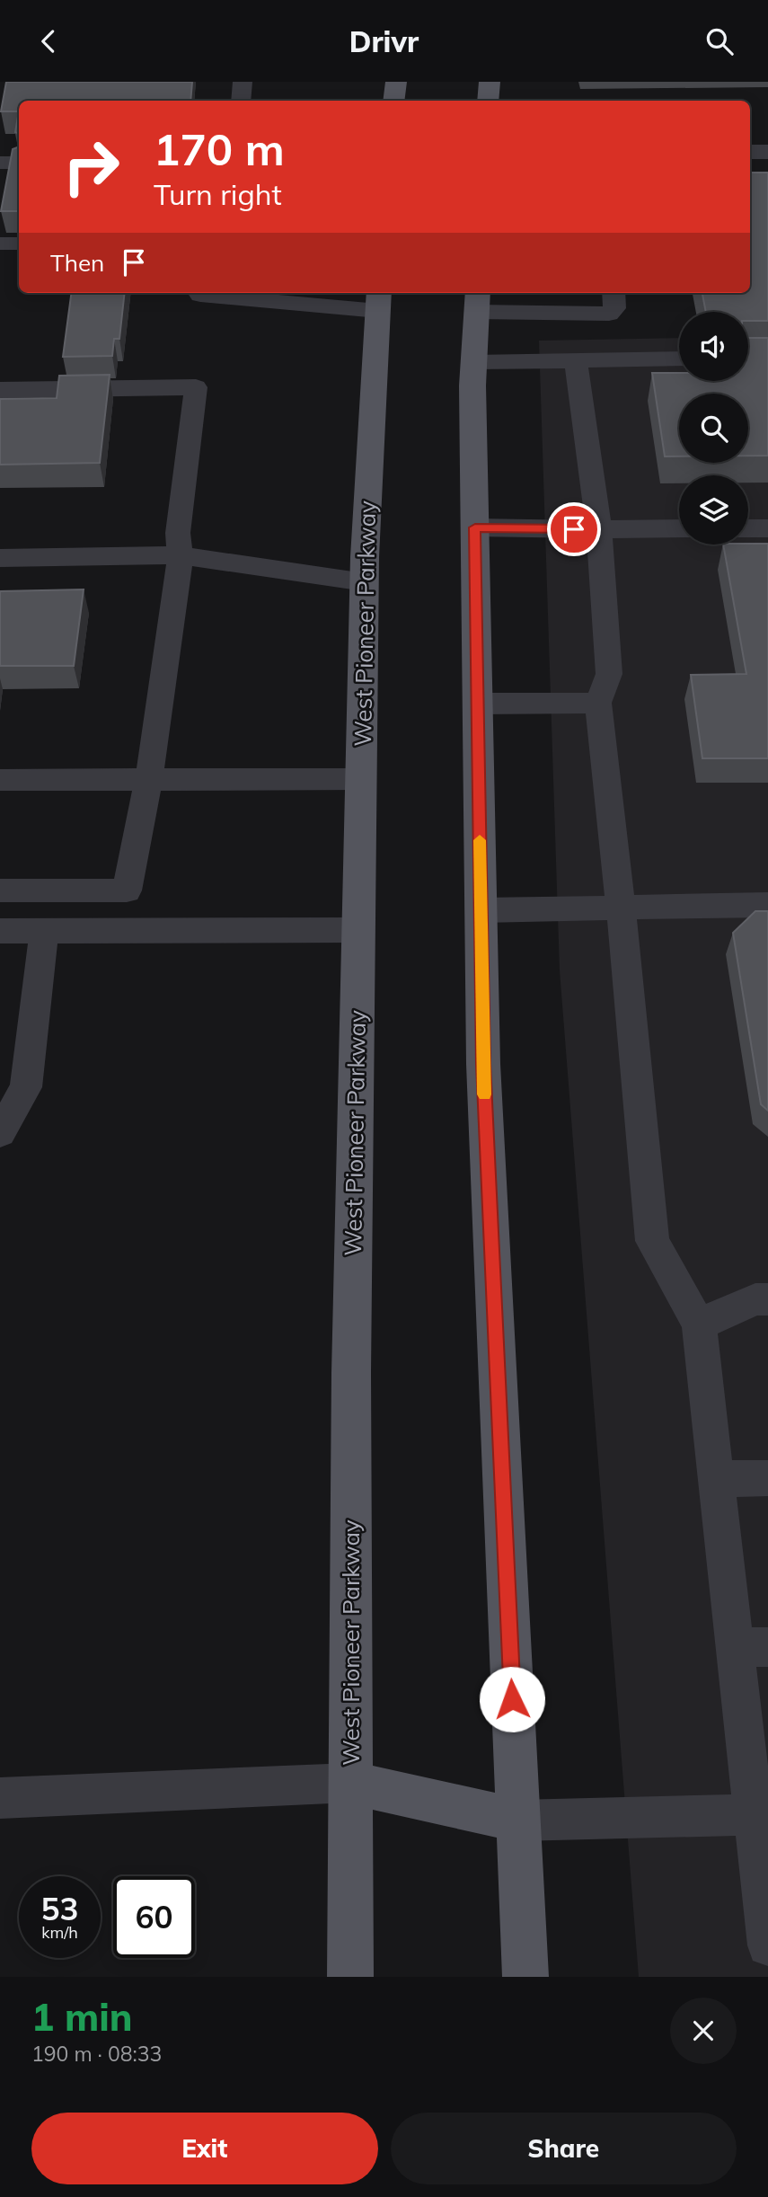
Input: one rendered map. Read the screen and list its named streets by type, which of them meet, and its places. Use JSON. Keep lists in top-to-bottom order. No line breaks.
{"streets":{"main road":["West Pioneer Parkway"]},"page":{"header":"Drivr","turn":["170 m","Turn right"],"then":"Then","speed":"53 km/h","limit":"60","heading":["1 min","190 m · 08:33"],"buttons":["Exit","Share"]}}
